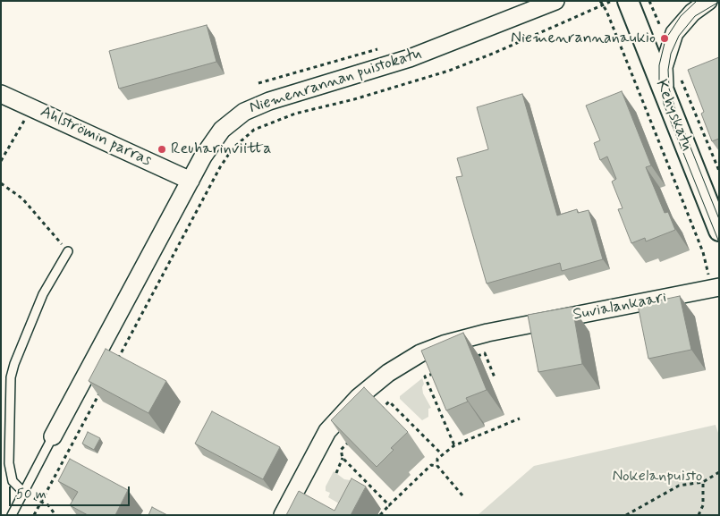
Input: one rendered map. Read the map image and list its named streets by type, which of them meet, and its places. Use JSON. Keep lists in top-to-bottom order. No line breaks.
{"streets":{"street":["Niemenrannan puistokatu","Kehyskatu","Ahlströmin parras","Suvialankaari"]},"crossings":[["Niemenrannan puistokatu","Ahlströmin parras"]],"parks":["Nokelanpuisto"],"places":["Niemenrannanaukio","Reuharinviitta"],"scale_bar":"50 m"}
